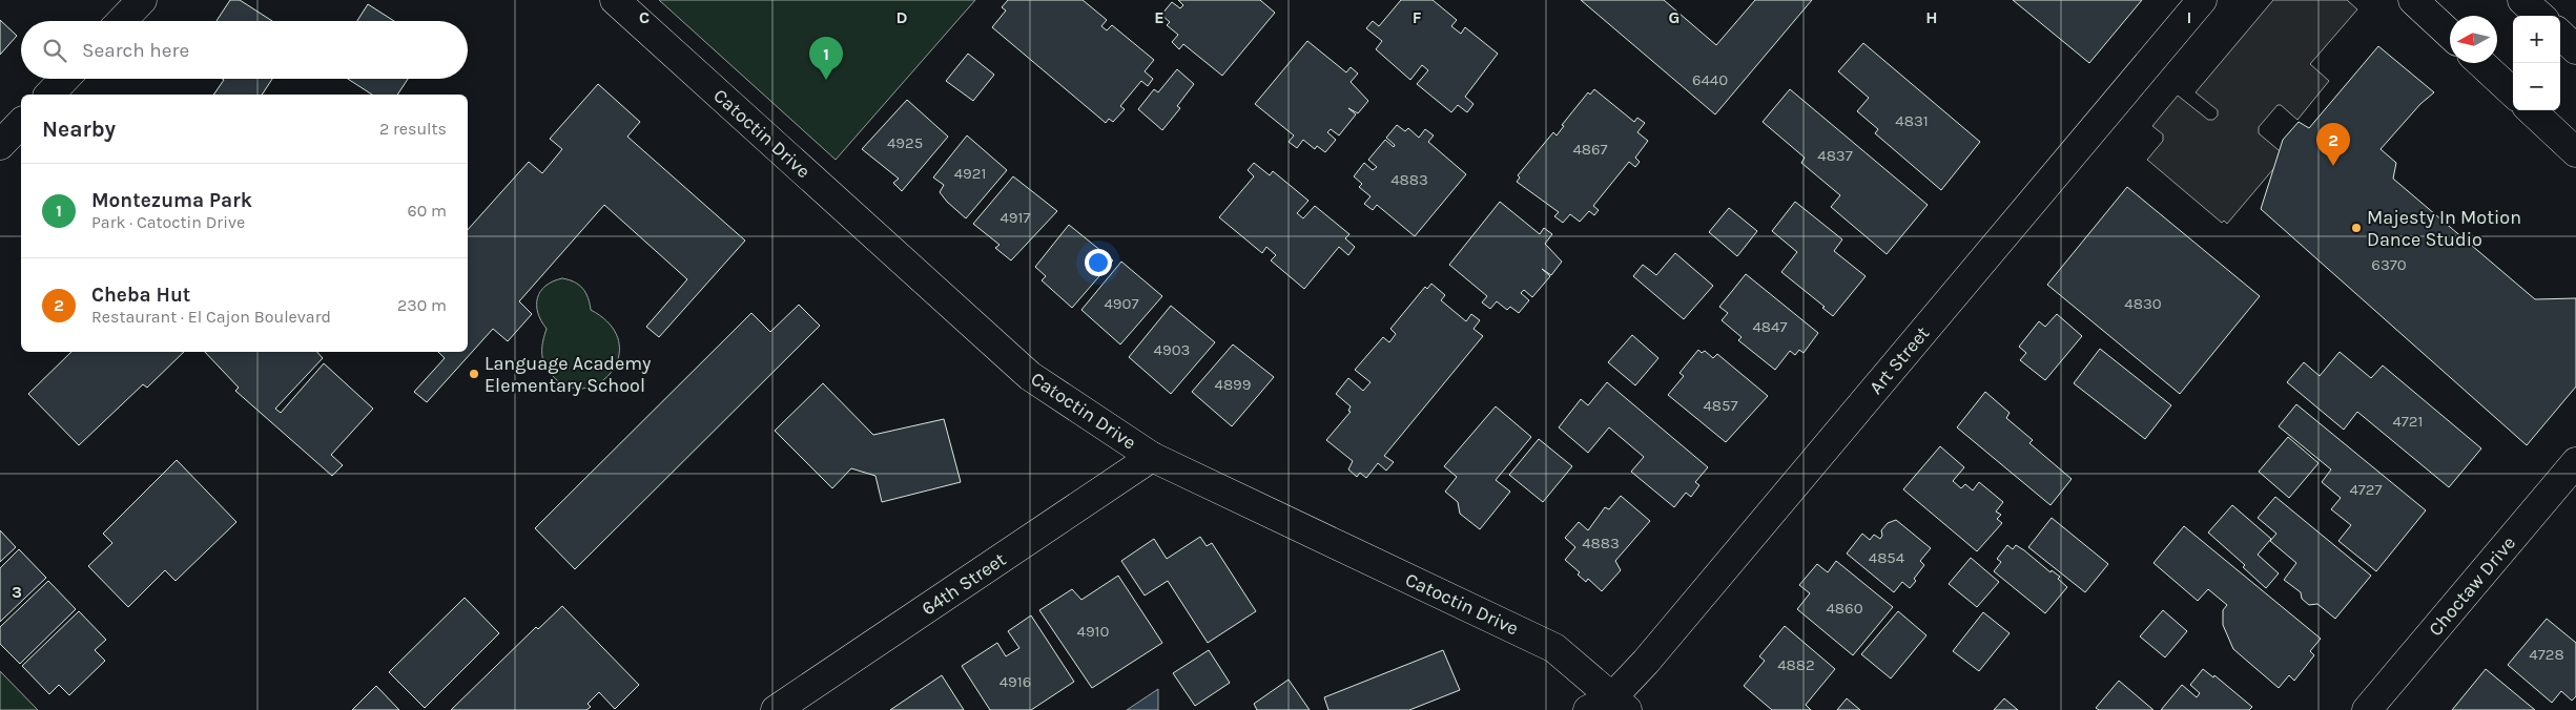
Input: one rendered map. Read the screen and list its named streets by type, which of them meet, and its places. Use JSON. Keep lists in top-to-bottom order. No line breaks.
{"streets":{"street":["Catoctin Drive","Art Street","64th Street","Choctaw Drive"]},"crossings":[["Catoctin Drive","Art Street"],["Catoctin Drive","64th Street"]],"places":["Majesty In Motion Dance Studio","Language Academy Elementary School"],"house_numbers":["6440","4831","4925","4867","4837","4921","4883","4917","6370","4907","4830","4847","4903","4899","4857","4721","4727","4883","4854","4860","4910","4728","4882","4916"],"north":"left","page":{"map_buttons":["+","−"],"search":"Search here","pins":["1","2"],"heading":["Nearby","2 results"],"list":[{"mark":"1","name":"Montezuma Park","note":"Park · Catoctin Drive","value":"60 m"},{"mark":"2","name":"Cheba Hut","note":"Restaurant · El Cajon Boulevard","value":"230 m"}]},"grid":{"columns":["C","D","E","F","G","H","I"],"rows":["3"]}}
